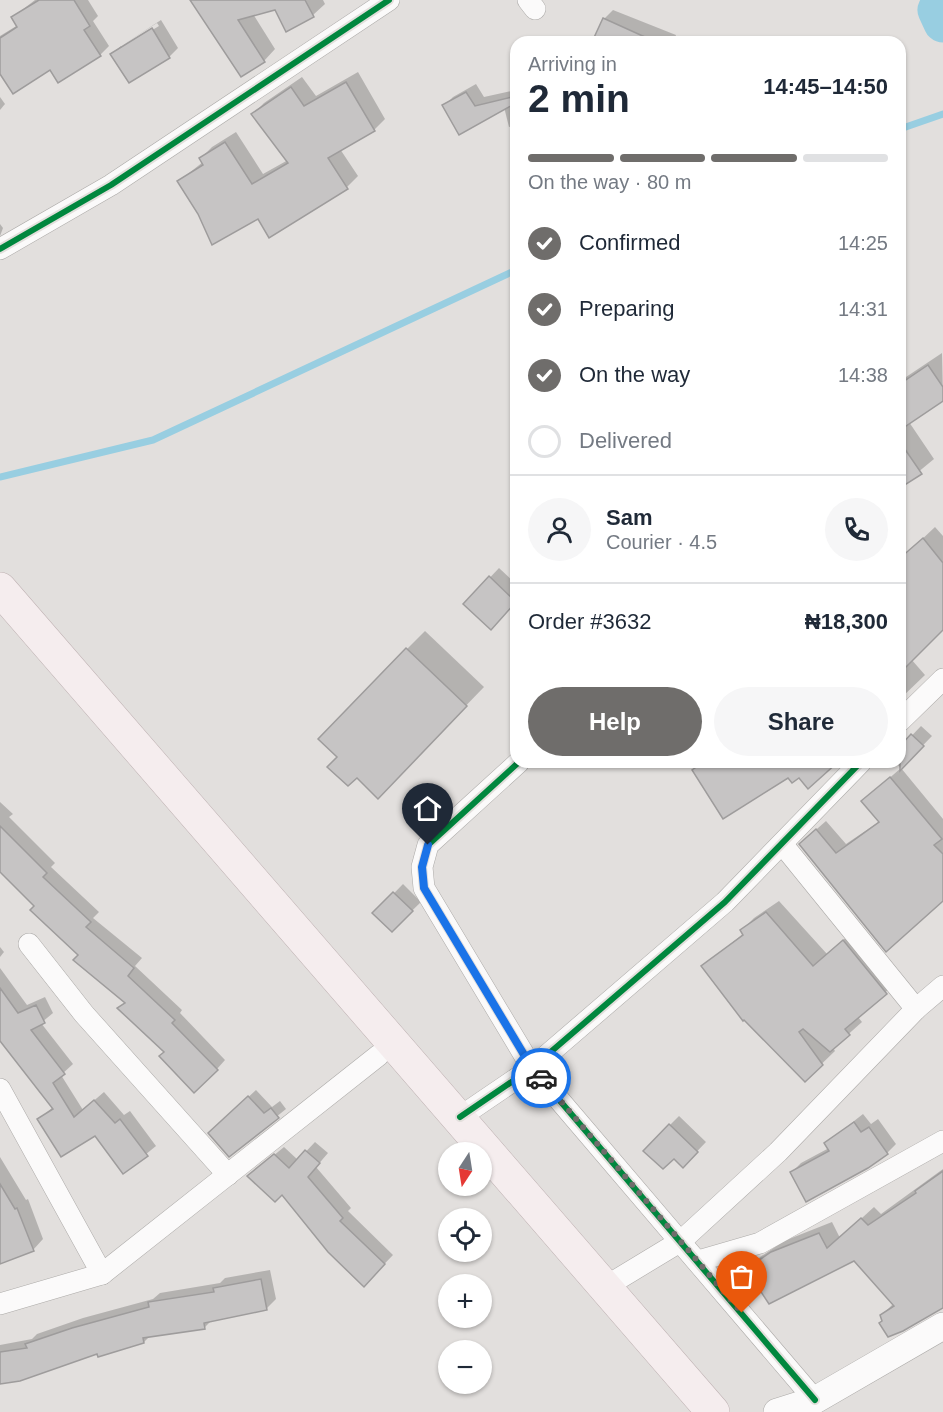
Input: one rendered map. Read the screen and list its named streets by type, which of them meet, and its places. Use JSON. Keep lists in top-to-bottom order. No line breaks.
{"north":"bottom","page":{"heading":["2 min","Arriving in","14:45–14:50"],"panel":["Sam","Courier · 4.5","Order #3632","₦18,300"],"bar":"On the way · 80 m","list":[["Confirmed","14:25"],["Preparing","14:31"],["On the way","14:38"],"Delivered"],"buttons":["Help","Share"],"map_buttons":["+","−"]}}
